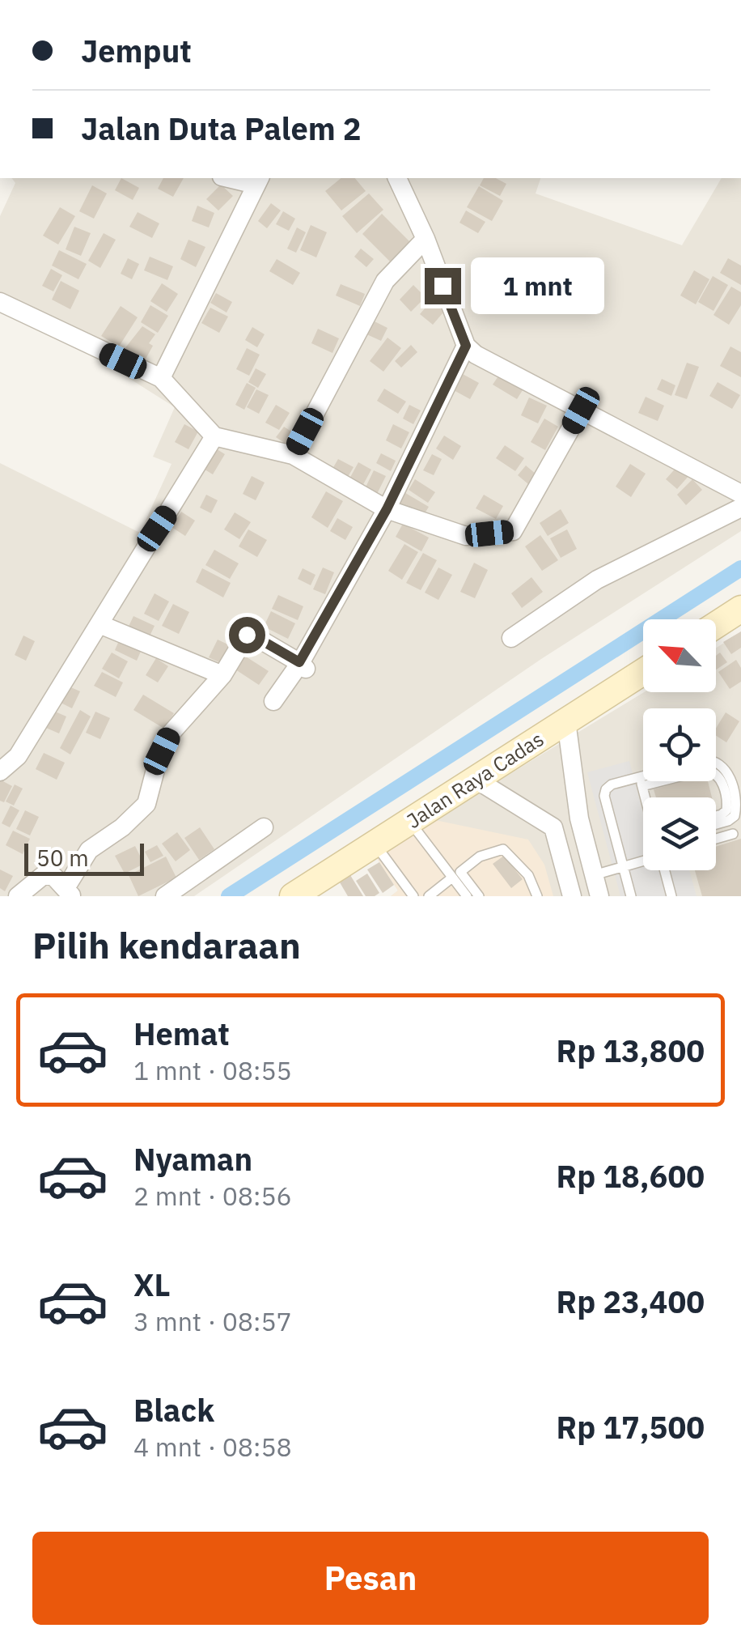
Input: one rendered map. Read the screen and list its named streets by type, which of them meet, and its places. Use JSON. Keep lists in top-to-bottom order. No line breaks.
{"streets":{"street":["Jalan Raya Cadas"]},"scale_bar":"50 m","north":"top left","page":{"banner":["Jemput","Jalan Duta Palem 2"],"bubble":"1 mnt","scale":"50 m","heading":"Pilih kendaraan","list":[{"name":"Hemat","note":"1 mnt · 08:55","value":"Rp 13,800"},{"name":"Nyaman","note":"2 mnt · 08:56","value":"Rp 18,600"},{"name":"XL","note":"3 mnt · 08:57","value":"Rp 23,400"},{"name":"Black","note":"4 mnt · 08:58","value":"Rp 17,500"}],"buttons":"Pesan"}}
